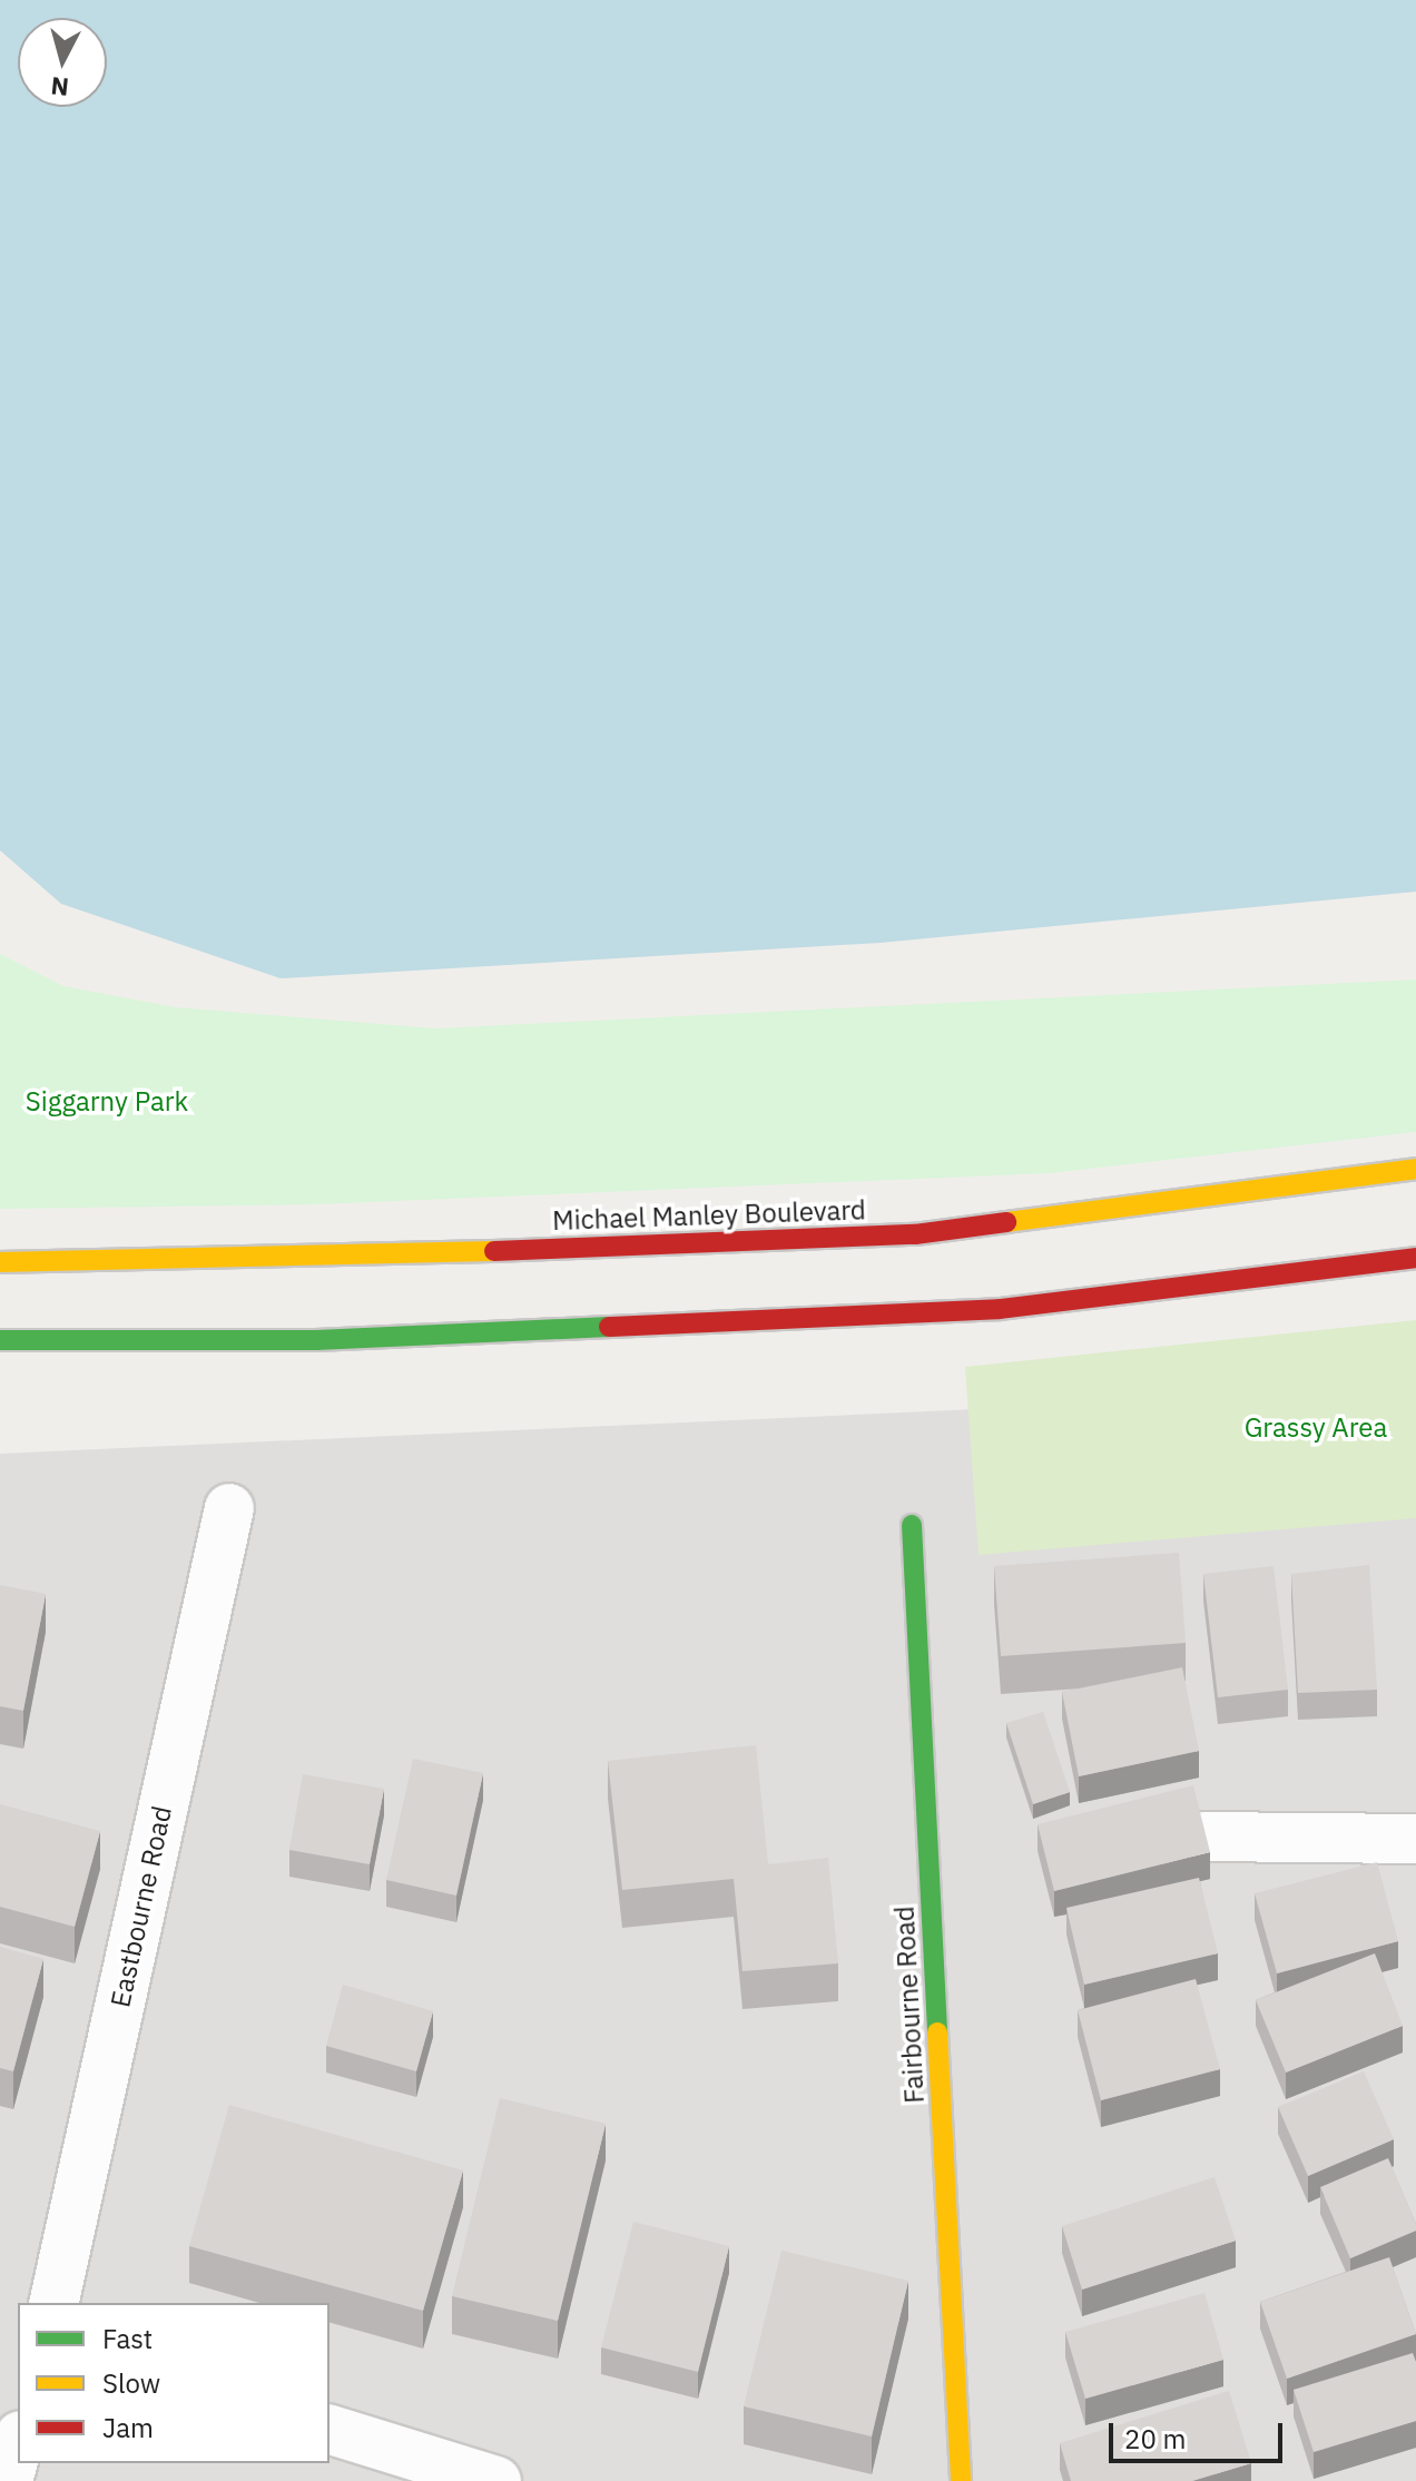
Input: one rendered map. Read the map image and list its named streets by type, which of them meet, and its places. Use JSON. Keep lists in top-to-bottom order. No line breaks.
{"streets":{"main road":["Michael Manley Boulevard","Fairbourne Road"],"street":["Eastbourne Road"]},"parks":["Siggarny Park","Grassy Area"],"legend":["Fast","Slow","Jam"],"scale_bar":"20 m","north":"bottom"}
